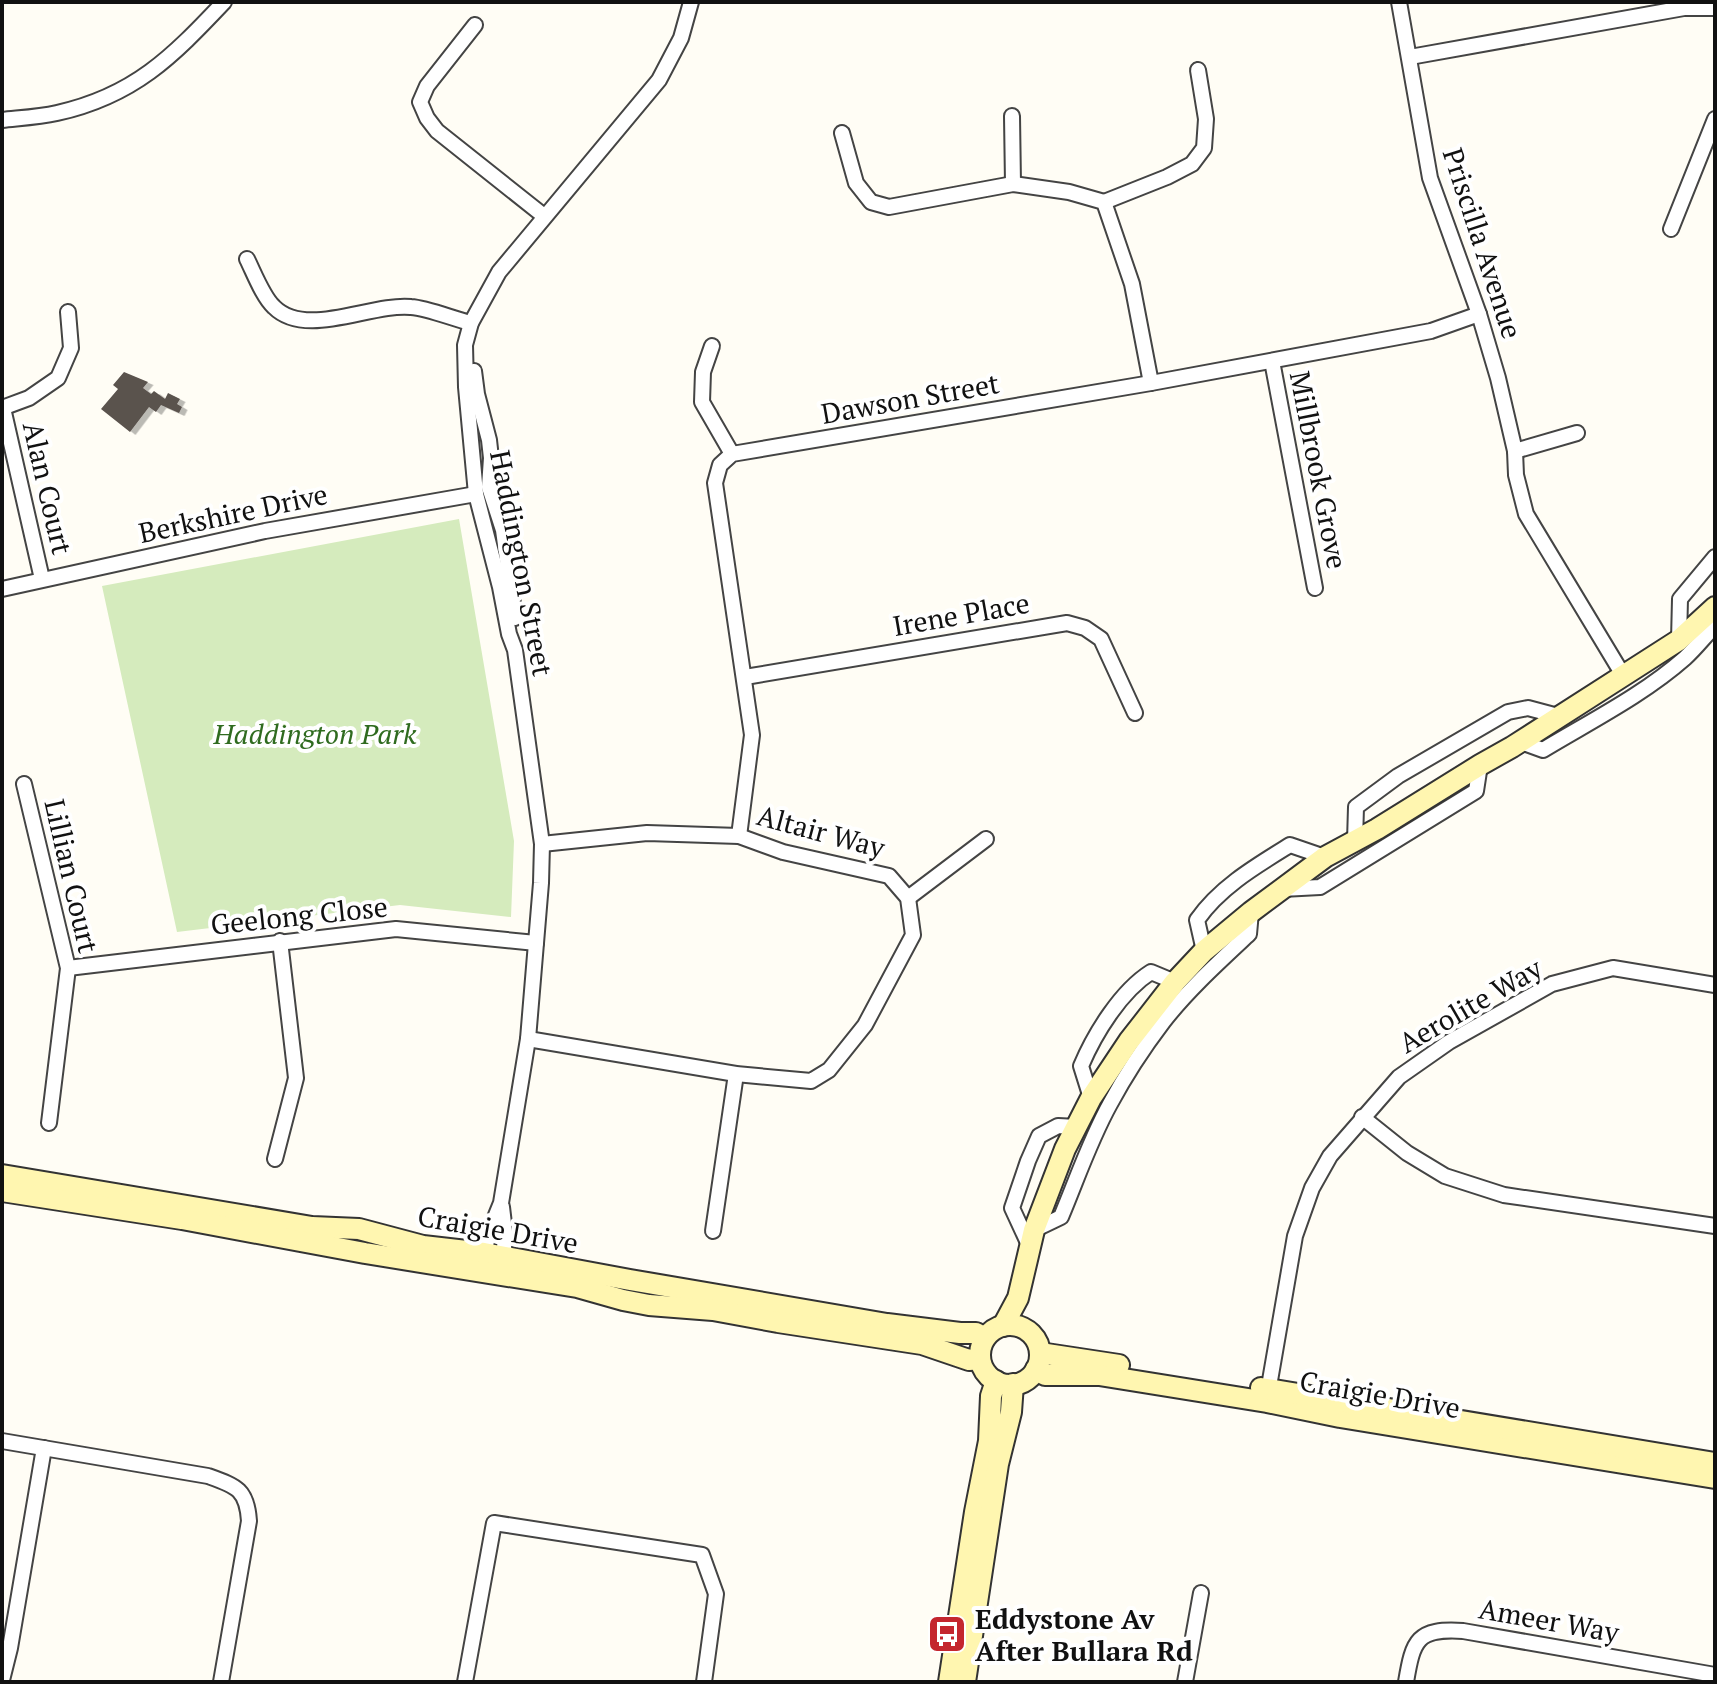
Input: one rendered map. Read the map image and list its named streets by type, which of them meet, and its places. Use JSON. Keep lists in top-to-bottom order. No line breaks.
{"streets":{"main road":["Craigie Drive"],"street":["Priscilla Avenue","Dawson Street","Millbrook Grove","Alan Court","Berkshire Drive","Haddington Street","Irene Place","Altair Way","Lillian Court","Geelong Close","Aerolite Way","Ameer Way"]},"crossings":[["Priscilla Avenue","Dawson Street"],["Dawson Street","Millbrook Grove"],["Alan Court","Berkshire Drive"],["Berkshire Drive","Haddington Street"],["Haddington Street","Altair Way"],["Haddington Street","Geelong Close"],["Haddington Street","Craigie Drive"],["Lillian Court","Geelong Close"],["Aerolite Way","Craigie Drive"]],"parks":["Haddington Park"],"places":{"bus stop":["Eddystone Av After Bullara Rd"]}}
